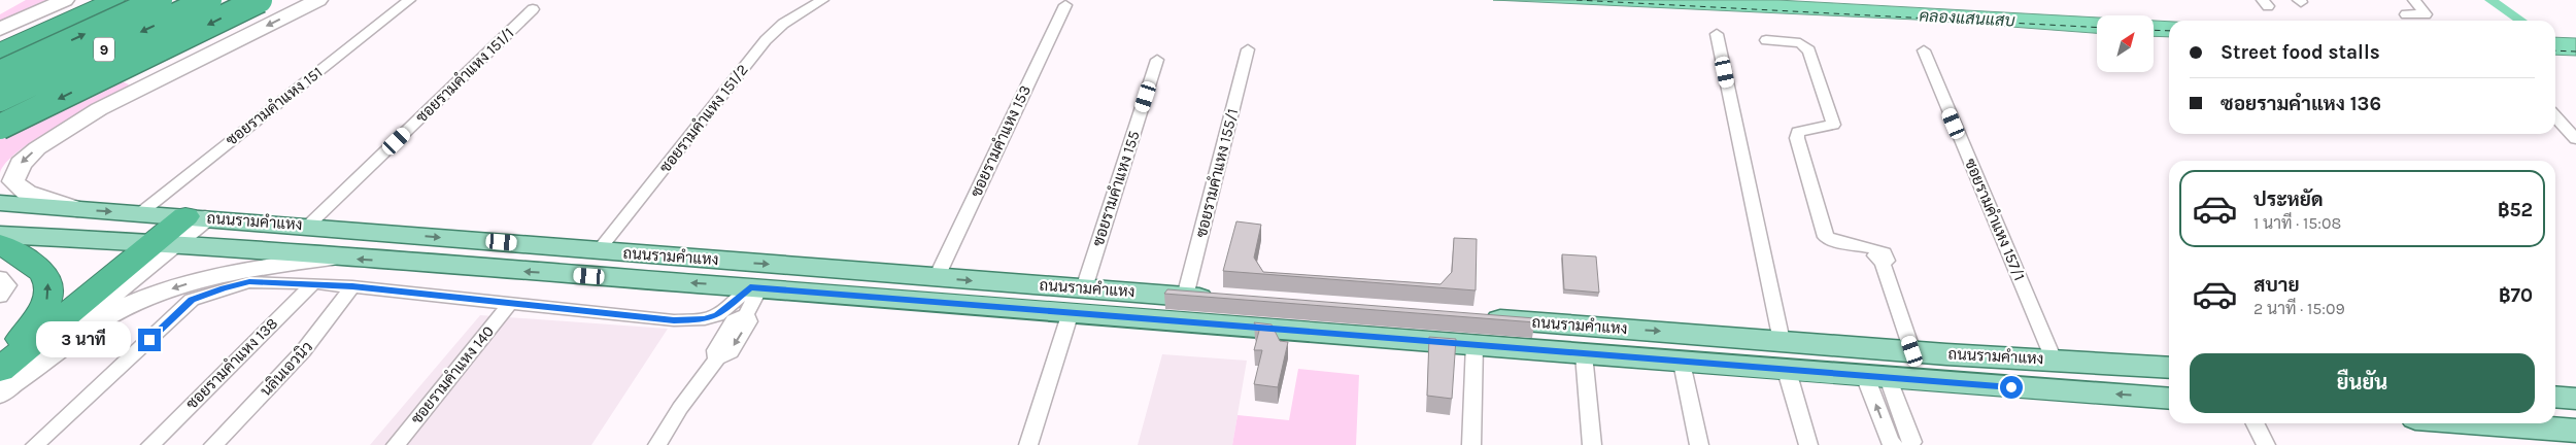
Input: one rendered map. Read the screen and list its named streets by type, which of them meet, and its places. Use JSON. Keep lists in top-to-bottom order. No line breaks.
{"streets":{"highway":["9"],"main road":["ถนนรามคำแหง"],"street":["ซอยรามคำแหง 151/1","ซอยรามคำแหง 151","ซอยรามคำแหง 151/2","ซอยรามคำแหง 153","ซอยรามคำแหง 155/1","ซอยรามคำแหง 155","ซอยรามคำแหง 157/1","ซอยรามคำแหง 138","นลินเอวนิว","ซอยรามคำแหง 140"]},"crossings":[["ซอยรามคำแหง 151/1","ถนนรามคำแหง"],["ซอยรามคำแหง 151","ถนนรามคำแหง"],["ซอยรามคำแหง 151/2","ถนนรามคำแหง"],["ซอยรามคำแหง 153","ถนนรามคำแหง"],["ซอยรามคำแหง 155/1","ถนนรามคำแหง"],["ซอยรามคำแหง 155","ถนนรามคำแหง"],["ซอยรามคำแหง 157/1","ถนนรามคำแหง"]],"water":["คลองแสนแสบ"],"north":"top right","page":{"banner":["Street food stalls","ซอยรามคำแหง 136"],"list":[{"name":"ประหยัด","note":"1 นาที · 15:08","value":"฿52"},{"name":"สบาย","note":"2 นาที · 15:09","value":"฿70"}],"bubble":"3 นาที","buttons":"ยืนยัน"}}
